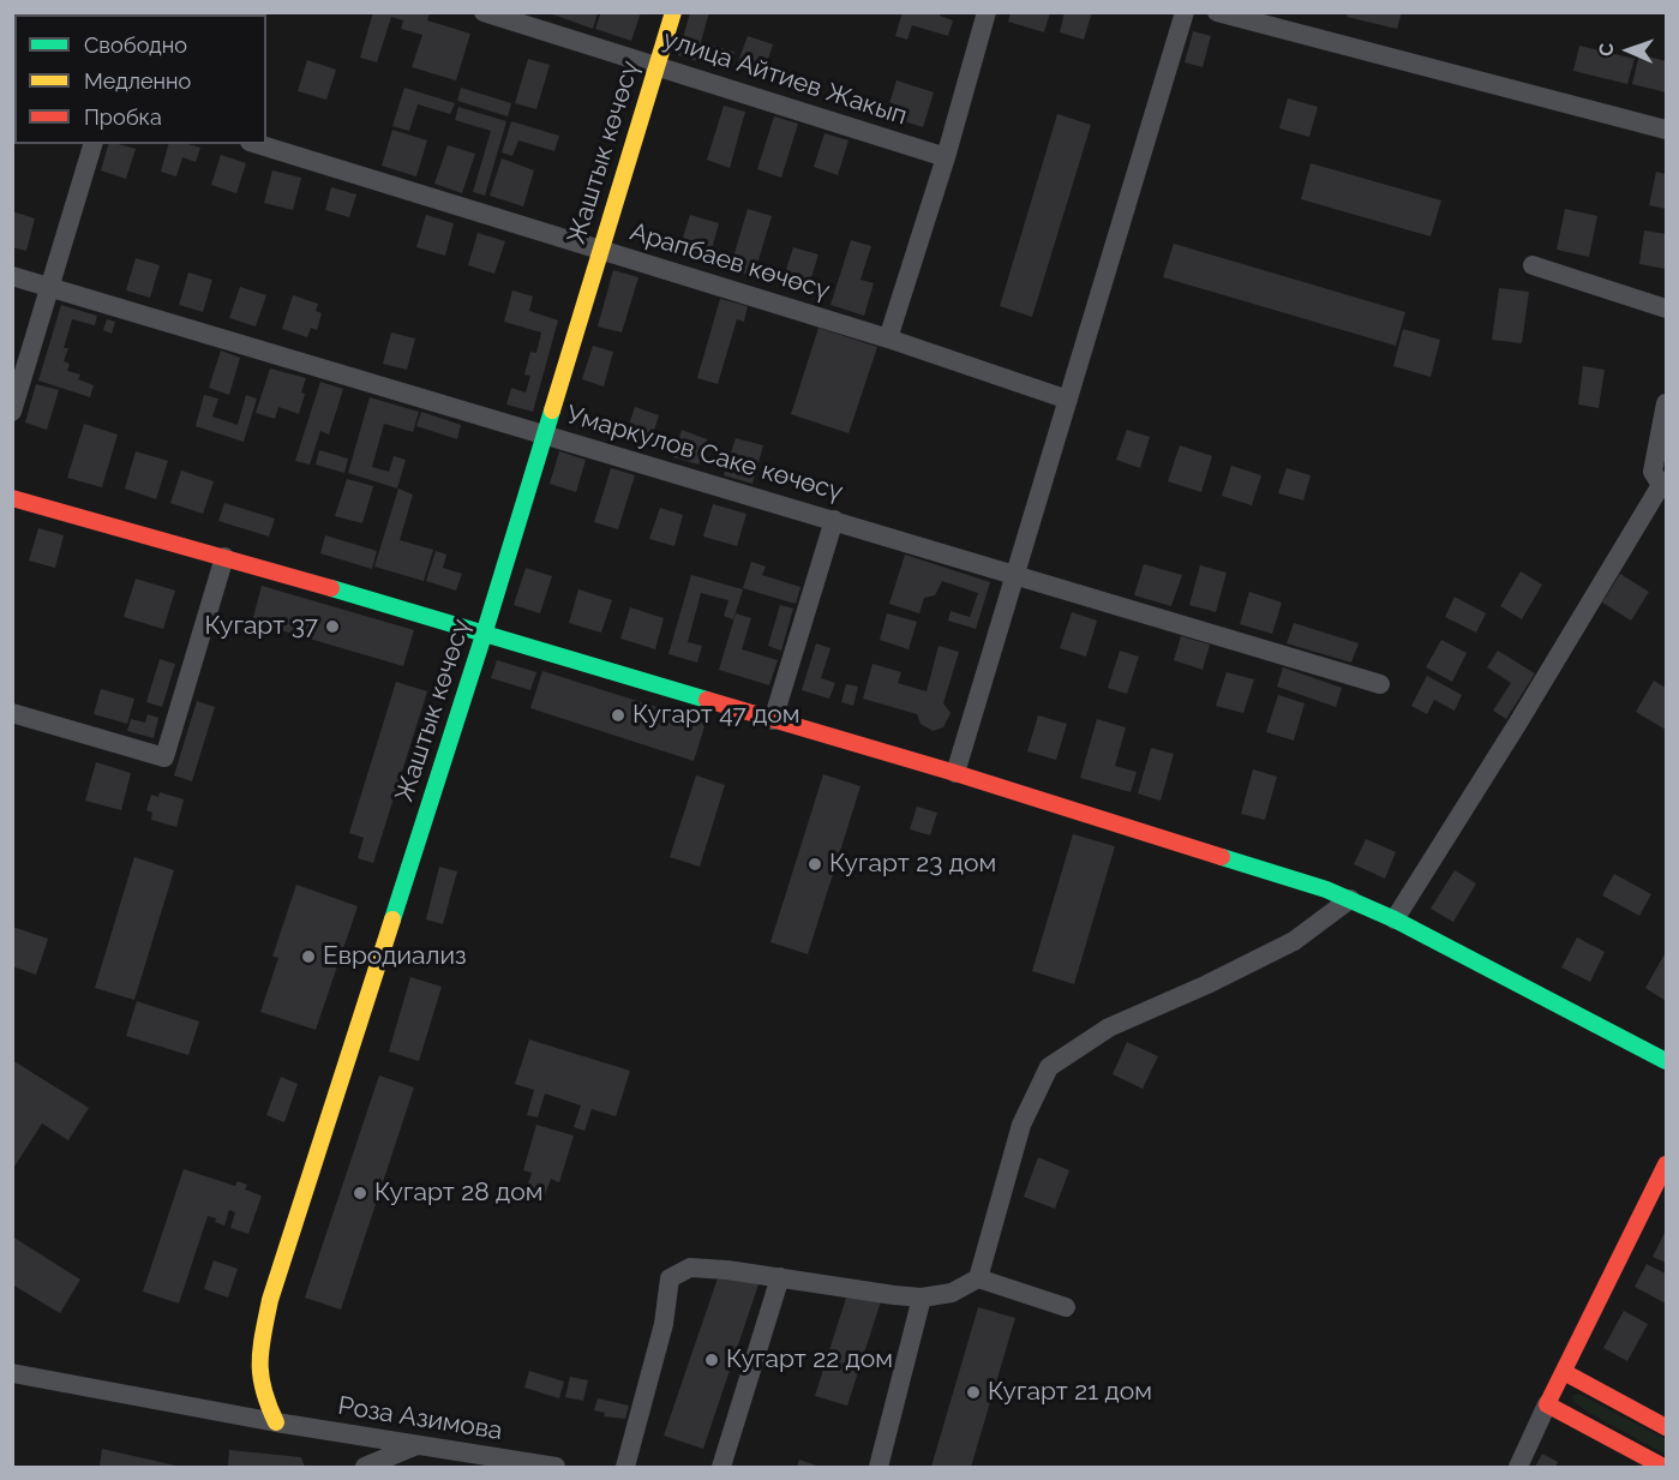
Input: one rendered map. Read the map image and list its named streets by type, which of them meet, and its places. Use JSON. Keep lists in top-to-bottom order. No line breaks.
{"streets":{"main road":["Жаштык көчөсү"],"street":["улица Айтиев Жакып","Арапбаев көчөсү","Умаркулов Саке көчөсү","Роза Азимова"]},"crossings":[["улица Айтиев Жакып","Жаштык көчөсү"],["Жаштык көчөсү","Арапбаев көчөсү"],["Жаштык көчөсү","Умаркулов Саке көчөсү"],["Жаштык көчөсү","Роза Азимова"]],"places":["Кугарт 37","Кугарт 47 дом","Кугарт 23 дом","Евродиализ","Кугарт 28 дом","Кугарт 22 дом","Кугарт 21 дом"],"legend":["Свободно","Медленно","Пробка"],"north":"left"}
